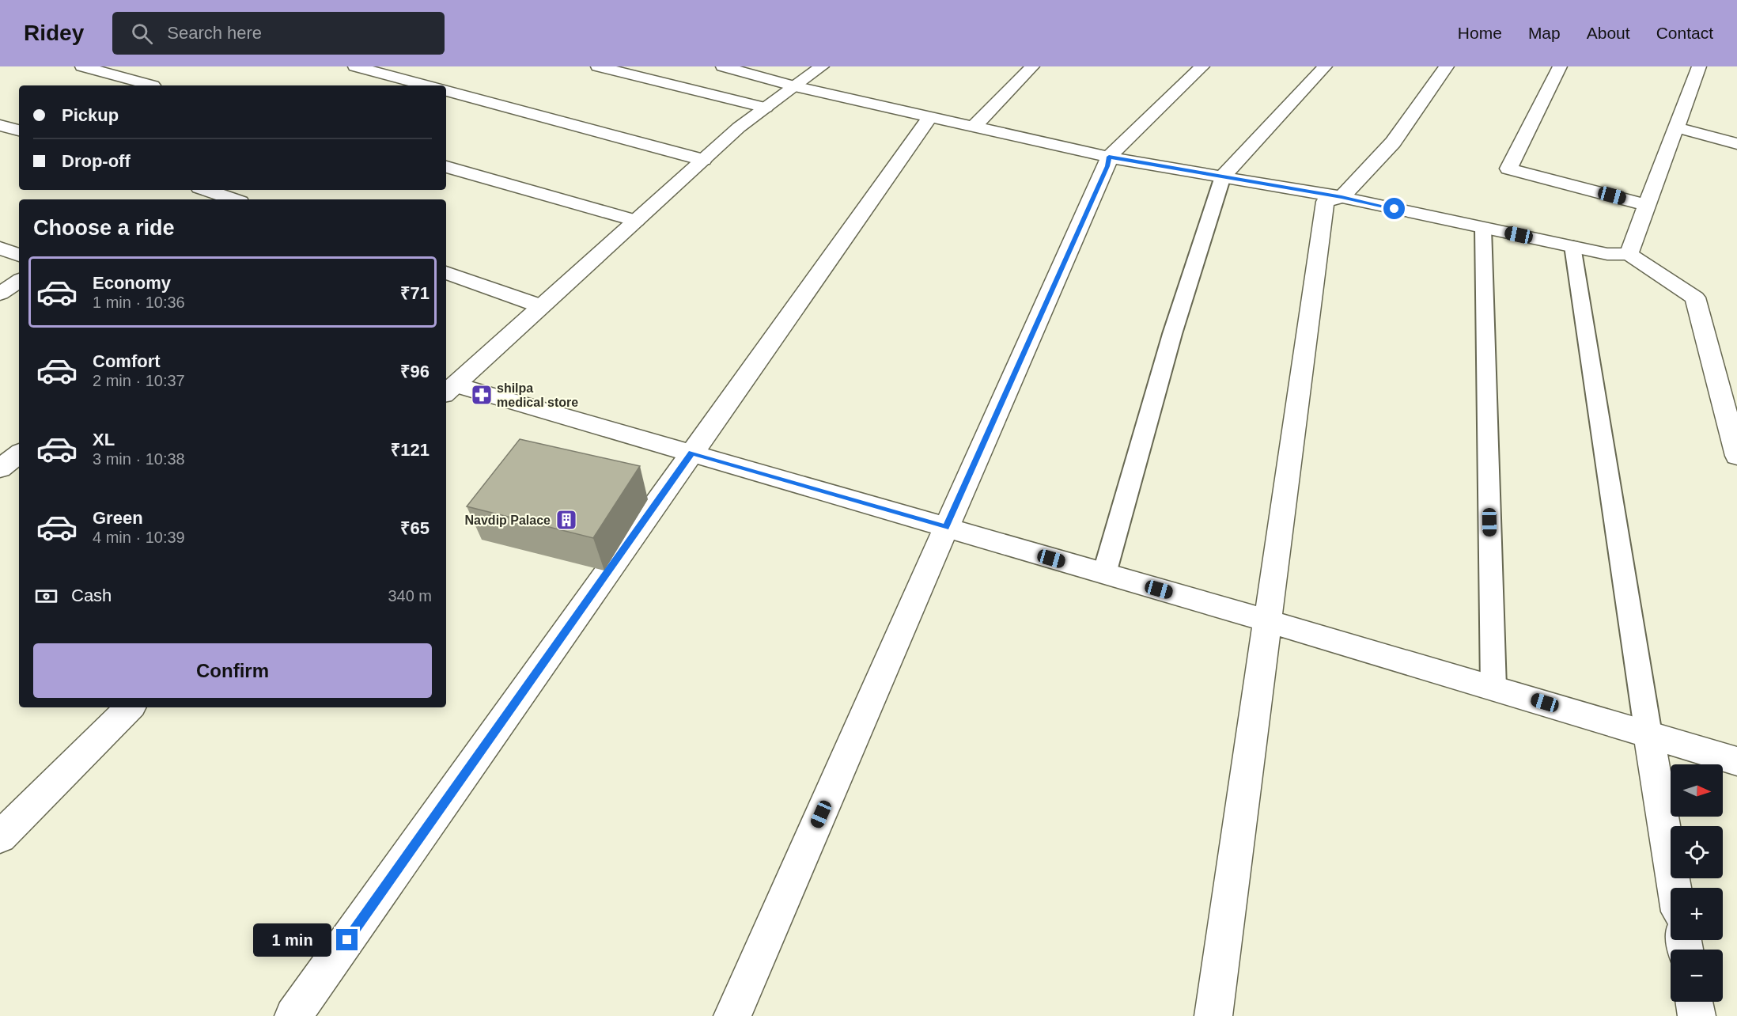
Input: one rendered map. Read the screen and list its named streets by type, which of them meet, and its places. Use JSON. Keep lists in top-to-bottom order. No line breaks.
{"places":{"pharmacy":["shilpa medical store"],"building":["Navdip Palace"]},"north":"right","page":{"header":"Ridey","search":"Search here","nav":["Home","Map","About","Contact"],"banner":["Pickup","Drop-off"],"heading":"Choose a ride","list":[{"name":"Economy","note":"1 min · 10:36","value":"₹71"},{"name":"Comfort","note":"2 min · 10:37","value":"₹96"},{"name":"XL","note":"3 min · 10:38","value":"₹121"},{"name":"Green","note":"4 min · 10:39","value":"₹65"}],"pay":["Cash","340 m"],"buttons":"Confirm","map_buttons":["+","−"],"bubble":"1 min"}}
